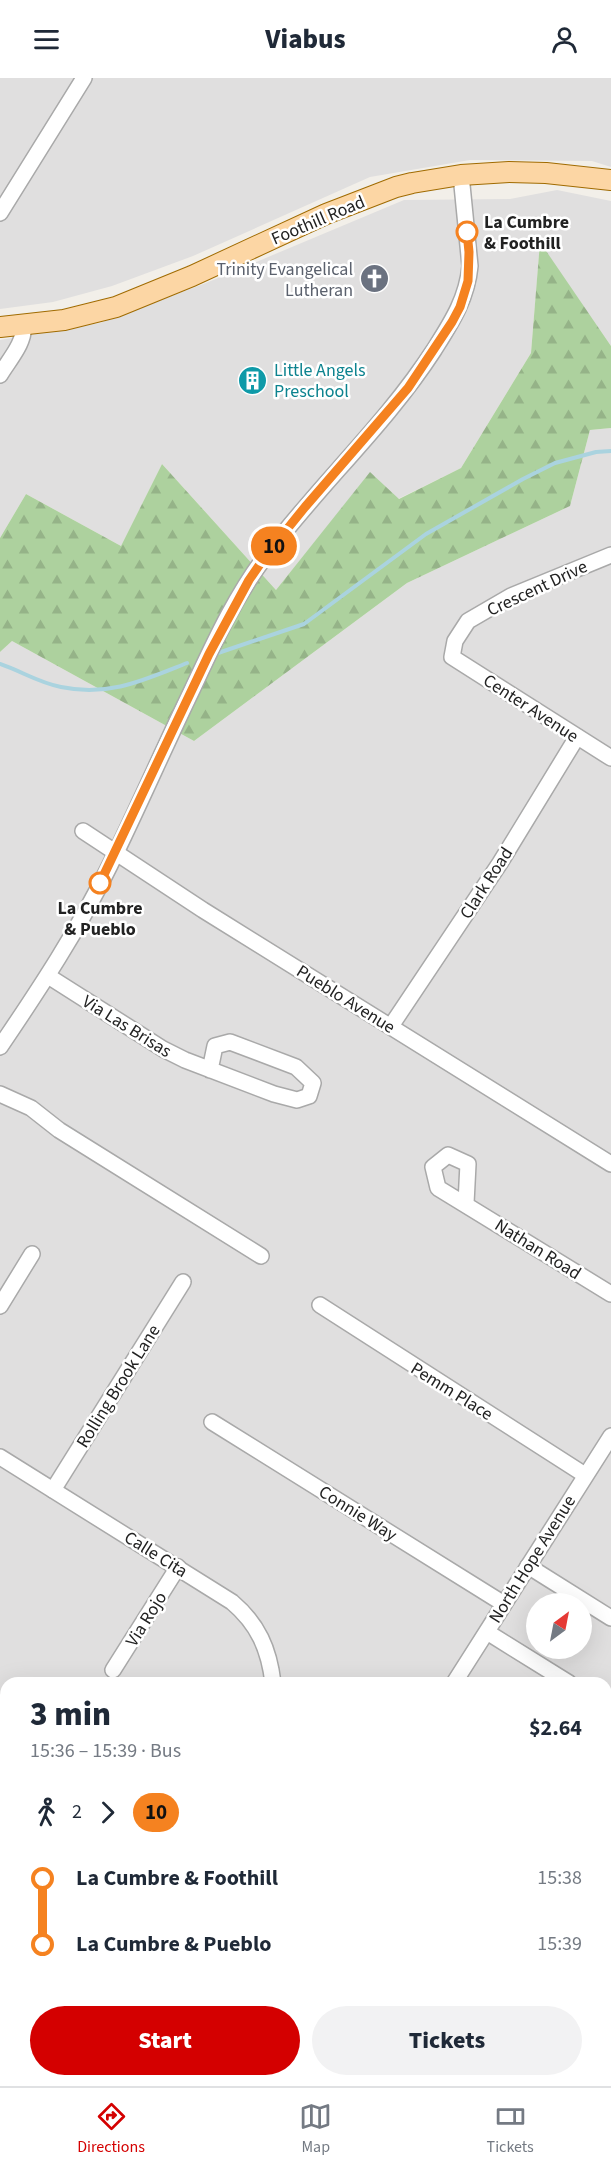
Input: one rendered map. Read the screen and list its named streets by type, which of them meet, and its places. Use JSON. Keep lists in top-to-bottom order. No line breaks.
{"streets":{"main road":["Foothill Road"],"street":["Crescent Drive","Center Avenue","Clark Road","Pueblo Avenue","Via Las Brisas","Nathan Road","Rolling Brook Lane","Pemm Place","Connie Way","Calle Cita","North Hope Avenue","Via Rojo"]},"crossings":[["Crescent Drive","Center Avenue"],["Center Avenue","Clark Road"],["Clark Road","Pueblo Avenue"],["Rolling Brook Lane","Calle Cita"],["Pemm Place","North Hope Avenue"],["Connie Way","North Hope Avenue"],["Calle Cita","Via Rojo"]],"places":{"other":["La Cumbre & Foothill","La Cumbre & Pueblo"],"church":["Trinity Evangelical Lutheran"],"building":["Little Angels Preschool"]},"lines":["bus line 10"],"north":"top right","page":{"header":"Viabus","on_map":"10","heading":["3 min","15:36 – 15:39 · Bus","$2.64"],"legs":["2","10"],"list":[{"name":"La Cumbre & Foothill","value":"15:38"},{"name":"La Cumbre & Pueblo","value":"15:39"}],"buttons":["Start","Tickets"],"tabs":["Directions","Map","Tickets"]}}
